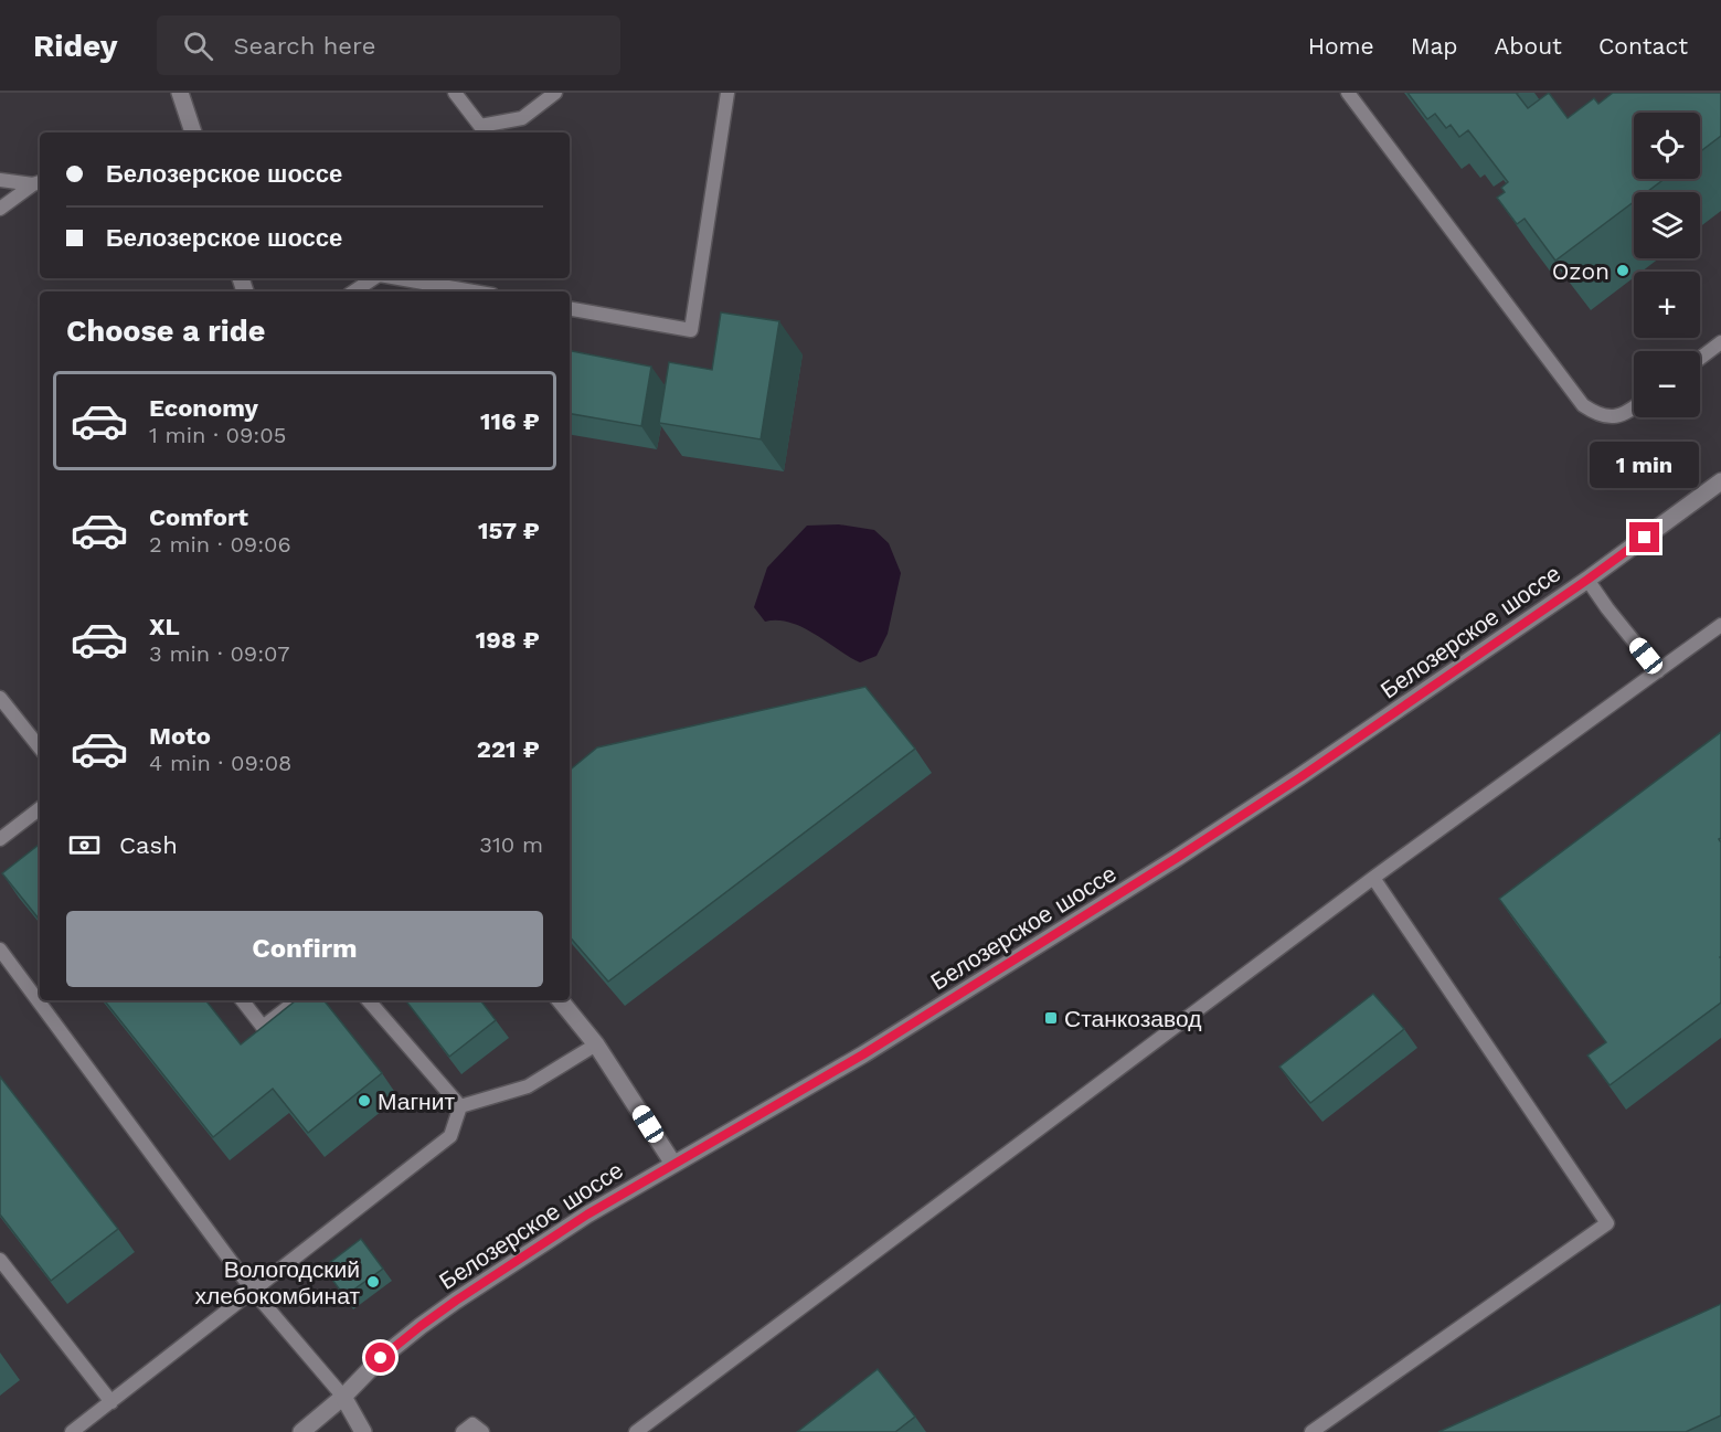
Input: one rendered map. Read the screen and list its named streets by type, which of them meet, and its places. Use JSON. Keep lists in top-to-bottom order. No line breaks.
{"streets":{"main road":["Белозерское шоссе"]},"places":{"other":["Ozon","Магнит","Вологодский хлебокомбинат"],"transit":["Станкозавод"]},"page":{"header":"Ridey","search":"Search here","nav":["Home","Map","About","Contact"],"map_buttons":["+","−"],"banner":["Белозерское шоссе","Белозерское шоссе"],"heading":"Choose a ride","list":[{"name":"Economy","note":"1 min · 09:05","value":"116 ₽"},{"name":"Comfort","note":"2 min · 09:06","value":"157 ₽"},{"name":"XL","note":"3 min · 09:07","value":"198 ₽"},{"name":"Moto","note":"4 min · 09:08","value":"221 ₽"}],"bubble":"1 min","pay":["Cash","310 m"],"buttons":"Confirm"}}
